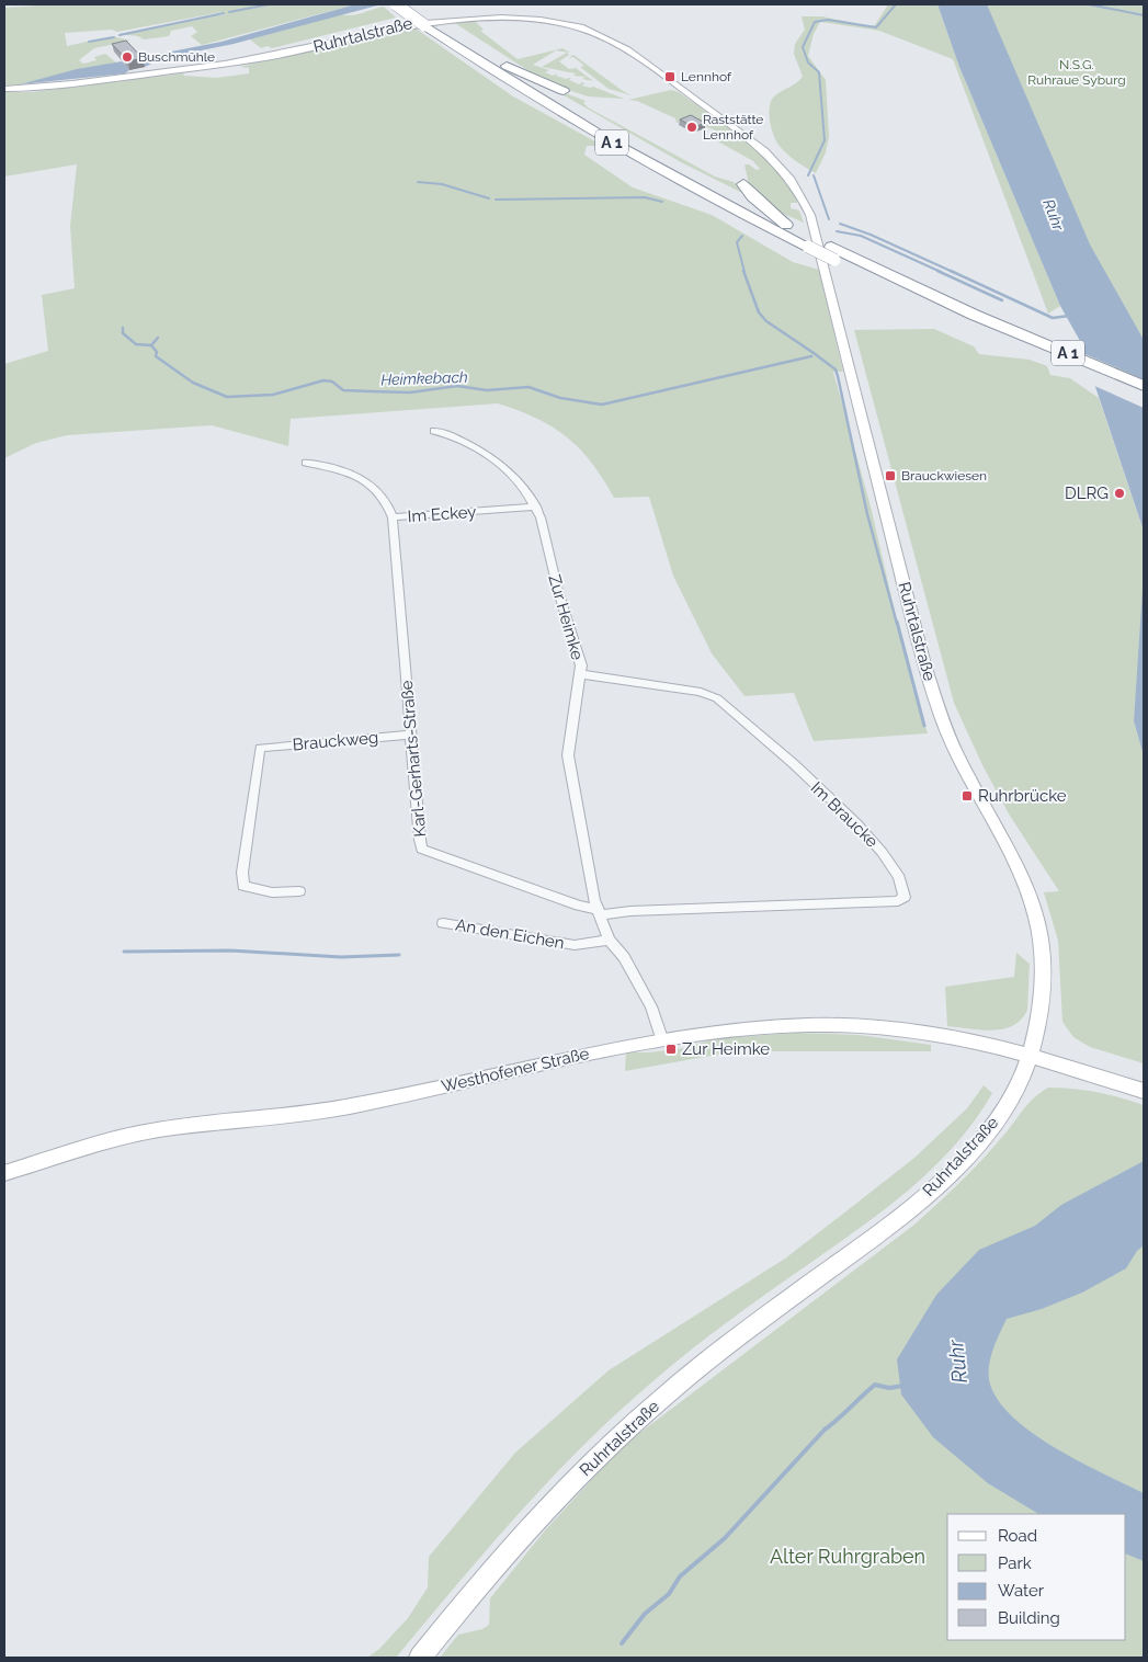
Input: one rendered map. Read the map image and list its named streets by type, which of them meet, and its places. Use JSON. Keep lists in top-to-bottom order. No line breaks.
{"streets":{"highway":["A 1"],"main road":["Ruhrtalstraße","Westhofener Straße"],"street":["Im Eckey","Zur Heimke","Brauckweg","Karl-Gerharts-Straße","Im Braucke","An den Eichen"]},"crossings":[["Ruhrtalstraße","Westhofener Straße"],["Im Eckey","Zur Heimke"],["Im Eckey","Karl-Gerharts-Straße"],["Zur Heimke","Karl-Gerharts-Straße"],["Zur Heimke","Im Braucke"],["Zur Heimke","An den Eichen"],["Zur Heimke","Westhofener Straße"],["Brauckweg","Karl-Gerharts-Straße"],["Karl-Gerharts-Straße","Im Braucke"]],"water":["Ruhr","Heimkebach"],"parks":["N.S.G. Ruhraue Syburg","Alter Ruhrgraben"],"places":{"other":["Buschmühle","Raststätte Lennhof","DLRG"],"transit":["Lennhof","Brauckwiesen","Ruhrbrücke","Zur Heimke"]},"legend":["Road","Park","Water","Building"]}
